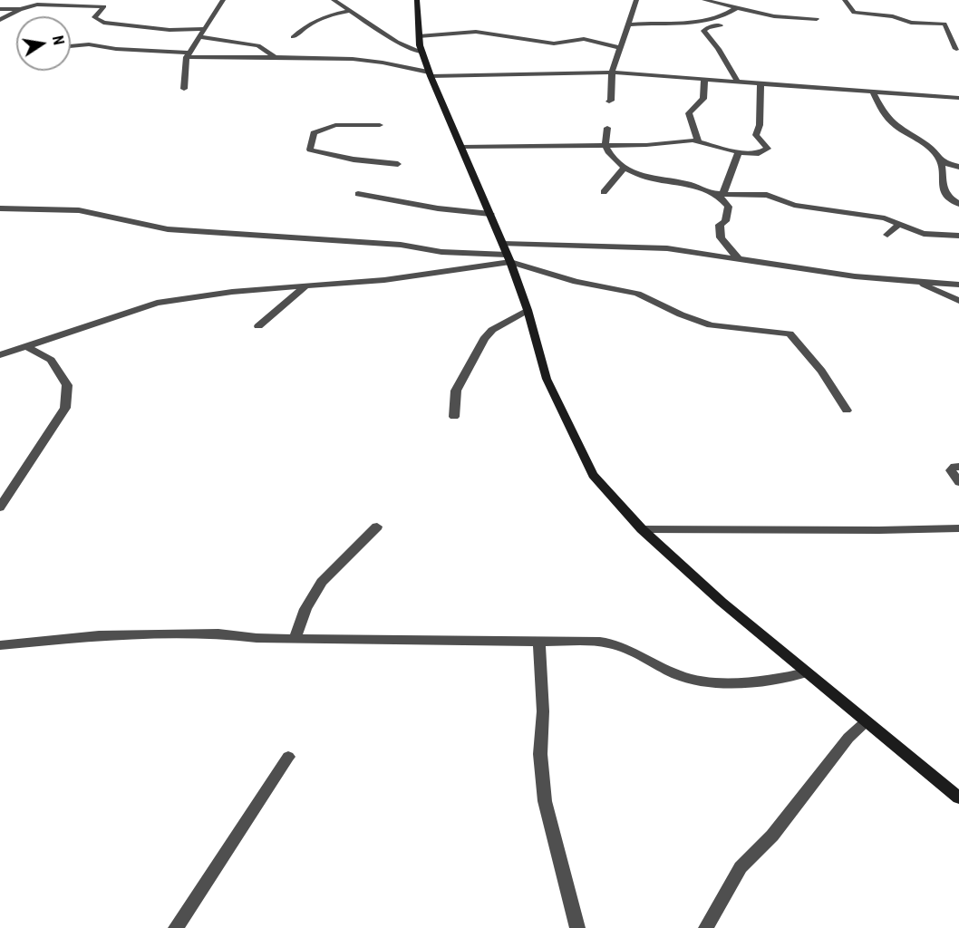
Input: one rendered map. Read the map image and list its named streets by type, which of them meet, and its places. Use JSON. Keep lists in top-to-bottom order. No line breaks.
{"north":"right"}
